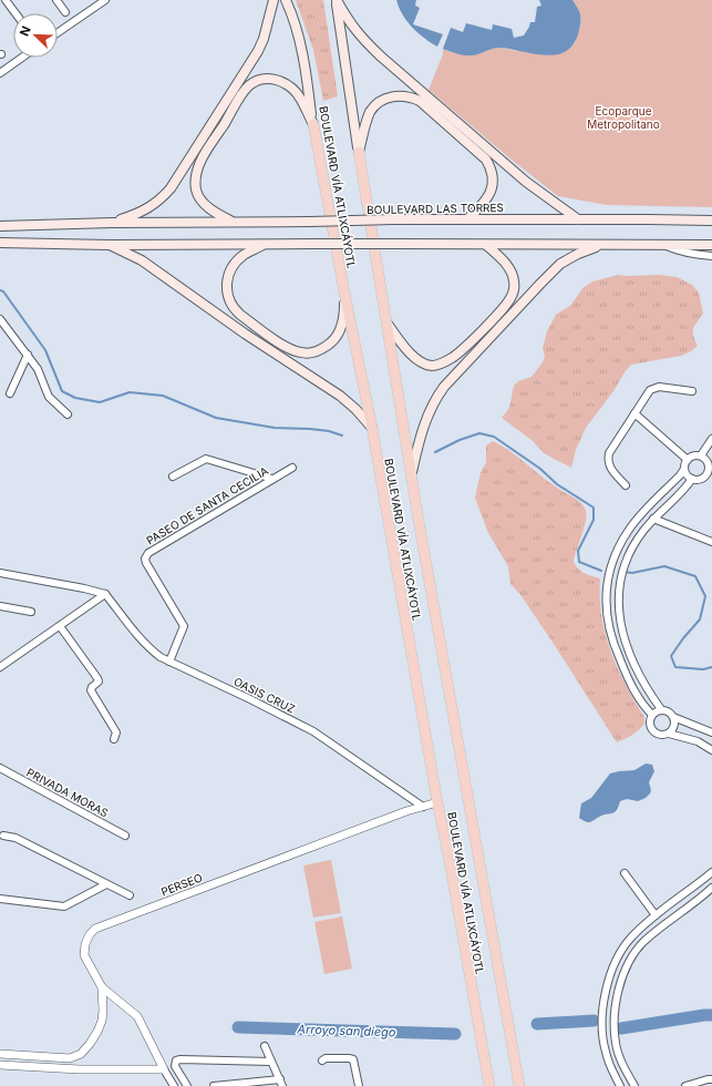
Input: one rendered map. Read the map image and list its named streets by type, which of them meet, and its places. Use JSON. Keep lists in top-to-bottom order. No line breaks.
{"streets":{"main road":["BOULEVARD VÍA ATLIXCÁYOTL","BOULEVARD LAS TORRES"],"street":["PASEO DE SANTA CECILIA","OASIS CRUZ","PRIVADA MORAS","PERSEO"]},"crossings":[["BOULEVARD VÍA ATLIXCÁYOTL","PERSEO"],["PASEO DE SANTA CECILIA","OASIS CRUZ"],["OASIS CRUZ","PERSEO"]],"water":["Arroyo san diego"],"parks":["Ecoparque Metropolitano"],"north":"top left"}
